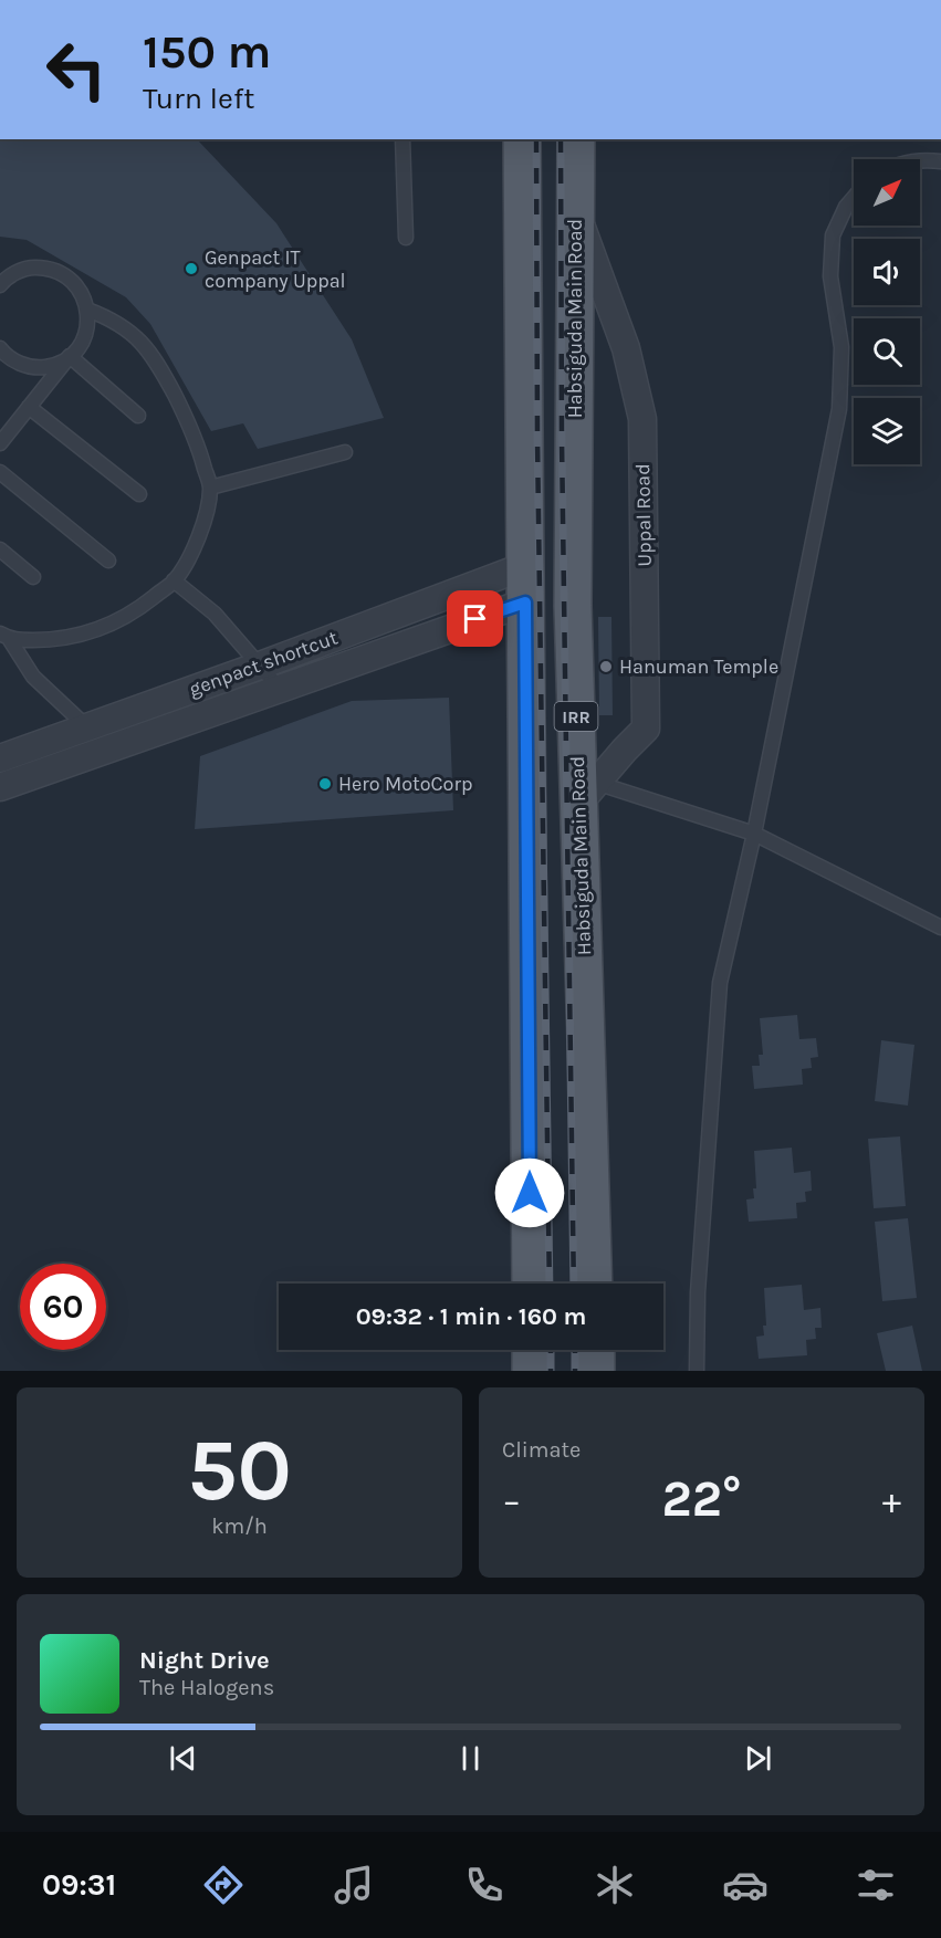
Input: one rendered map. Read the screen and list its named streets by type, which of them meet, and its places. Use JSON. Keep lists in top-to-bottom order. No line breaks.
{"streets":{"main road":["Habsiguda Main Road","IRR"],"street":["Uppal Road","genpact shortcut"]},"crossings":[["Habsiguda Main Road","Uppal Road"],["genpact shortcut","IRR"]],"places":["Genpact IT company Uppal","Hanuman Temple","Hero MotoCorp"],"north":"top right","page":{"turn":["150 m","Turn left"],"limit":"60","trip":"09:32 · 1 min · 160 m","tile":[["50","km/h"],"Climate"],"heat":["−","22°","+"],"song":["Night Drive","The Halogens"],"tabs":"09:31"}}
